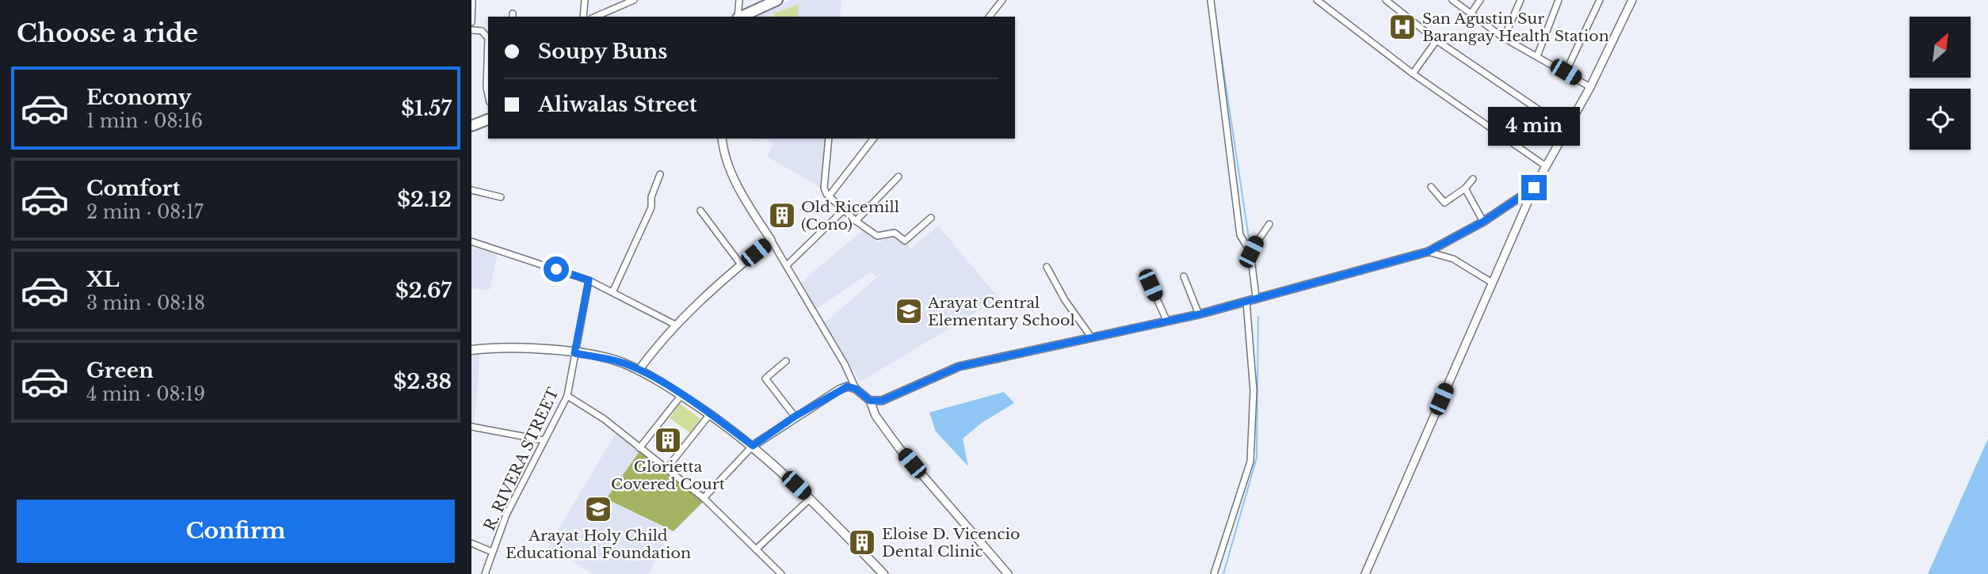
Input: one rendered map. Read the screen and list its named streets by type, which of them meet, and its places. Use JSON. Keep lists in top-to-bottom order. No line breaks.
{"streets":{"street":["R. RIVERA STREET"]},"places":{"hospital":["San Agustin Sur Barangay Health Station"],"building":["Old Ricemill (Cono)","Glorietta Covered Court","Eloise D. Vicencio Dental Clinic"],"school or university":["Arayat Central Elementary School","Arayat Holy Child Educational Foundation"]},"north":"top right","page":{"heading":"Choose a ride","banner":["Soupy Buns","Aliwalas Street"],"list":[{"name":"Economy","note":"1 min · 08:16","value":"$1.57"},{"name":"Comfort","note":"2 min · 08:17","value":"$2.12"},{"name":"XL","note":"3 min · 08:18","value":"$2.67"},{"name":"Green","note":"4 min · 08:19","value":"$2.38"}],"bubble":"4 min","buttons":"Confirm"}}
